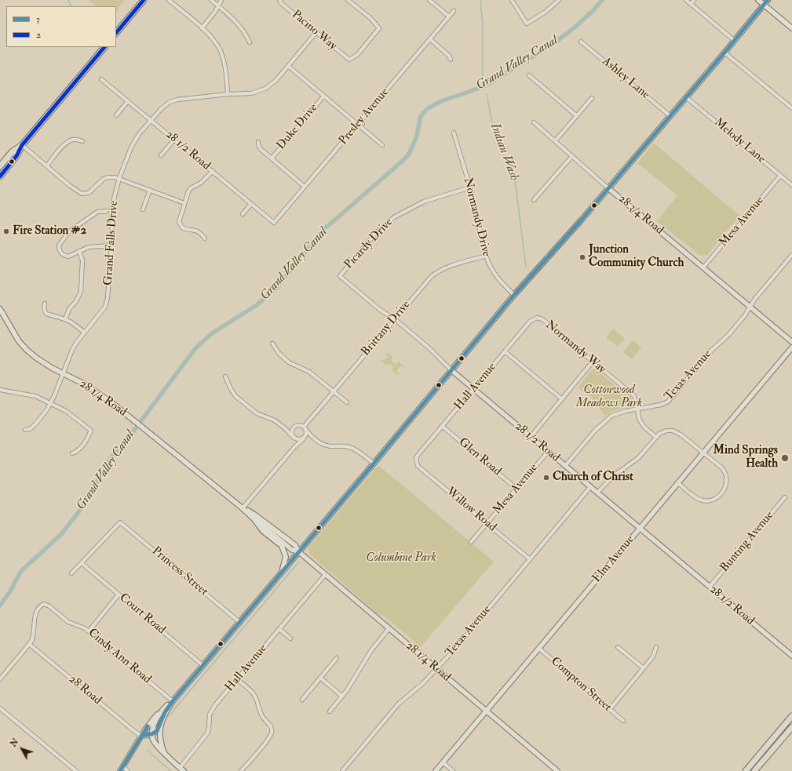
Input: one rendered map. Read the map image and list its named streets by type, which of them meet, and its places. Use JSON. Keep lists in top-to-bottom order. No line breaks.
{"streets":{"main road":["28 1/4 Road"],"street":["Pacino Way","Ashley Lane","Presley Avenue","Duke Drive","Melody Lane","28 1/2 Road","28 3/4 Road","Normandy Drive","Mesa Avenue","Grand Falls Drive","Picardy Drive","Brittany Drive","Normandy Way","Texas Avenue","Hall Avenue","Glen Road","Willow Road","Bunting Avenue","Elm Avenue","Princess Street","Court Road","Cindy Ann Road","Compton Street","28 Road"]},"crossings":[["Pacino Way","Grand Falls Drive"],["Presley Avenue","28 1/2 Road"],["Melody Lane","Mesa Avenue"],["28 1/2 Road","Mesa Avenue"],["28 1/2 Road","Grand Falls Drive"],["28 1/2 Road","Picardy Drive"],["28 1/2 Road","Brittany Drive"],["28 1/2 Road","Texas Avenue"],["28 1/2 Road","Hall Avenue"],["28 1/2 Road","Bunting Avenue"],["28 1/2 Road","Elm Avenue"],["28 3/4 Road","Mesa Avenue"],["28 3/4 Road","Texas Avenue"],["Normandy Drive","Picardy Drive"],["Normandy Drive","Brittany Drive"],["Mesa Avenue","Glen Road"],["Mesa Avenue","Willow Road"],["Grand Falls Drive","28 1/4 Road"],["Normandy Way","Texas Avenue"],["Normandy Way","Hall Avenue"],["Texas Avenue","28 1/4 Road"],["Texas Avenue","Willow Road"],["Hall Avenue","28 1/4 Road"],["Hall Avenue","Glen Road"],["Hall Avenue","Willow Road"],["28 1/4 Road","Elm Avenue"],["Elm Avenue","Compton Street"],["Princess Street","Court Road"],["Cindy Ann Road","28 Road"]],"water":["Grand Valley Canal","Indian Wash"],"parks":["Cottonwood Meadows Park","Columbine Park"],"places":["Fire Station #2","Junction Community Church","Mind Springs Health","Church of Christ"],"lines":["transit line 3","transit line 2"],"legend":["3","2"],"north":"top left"}
